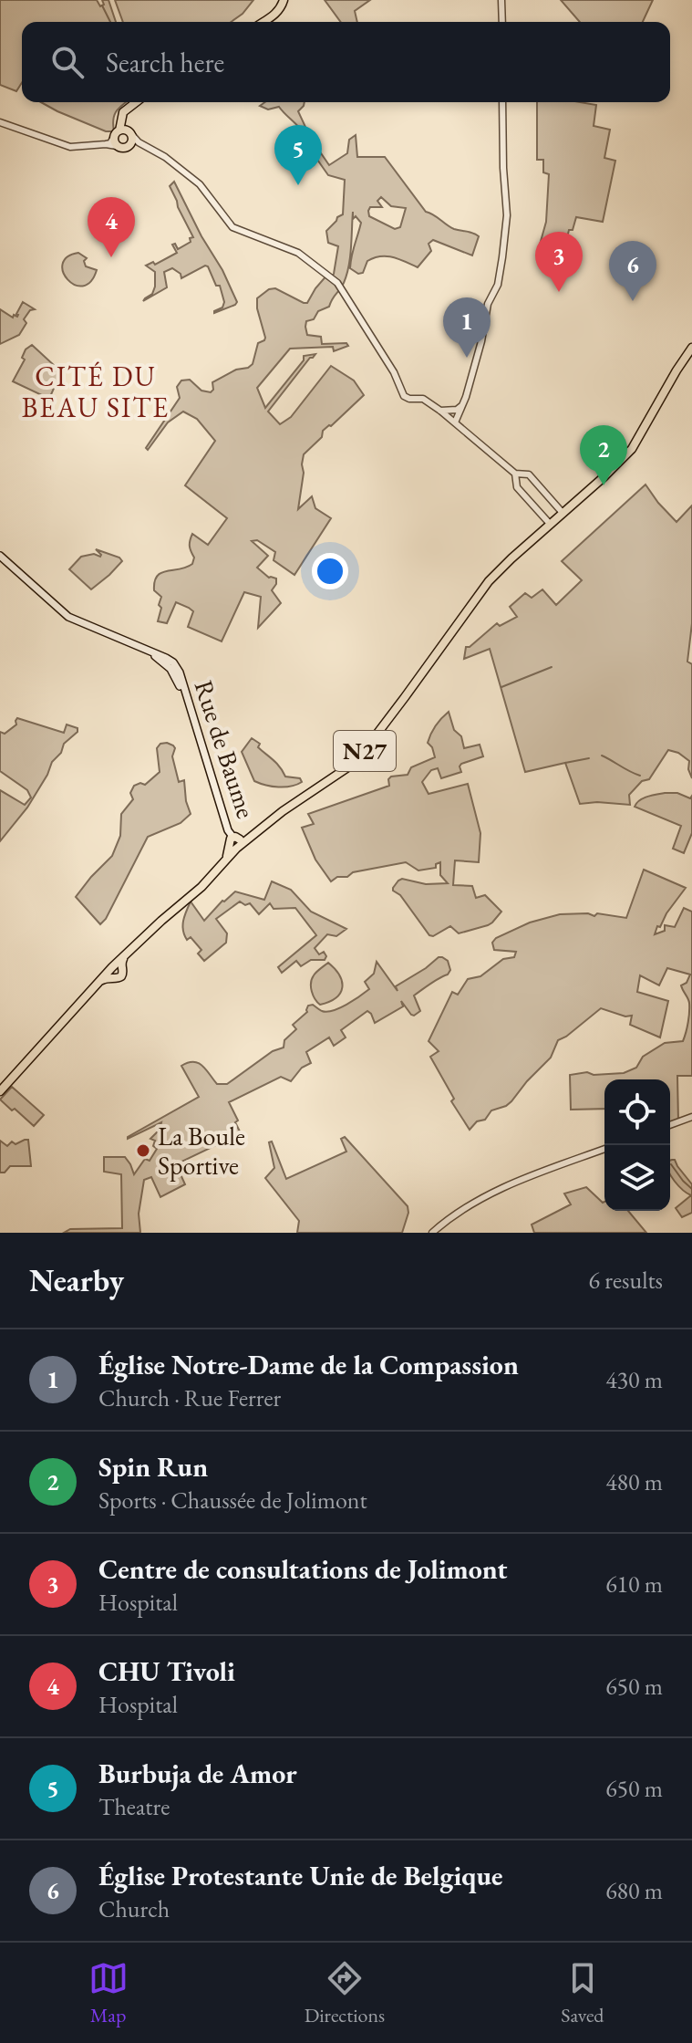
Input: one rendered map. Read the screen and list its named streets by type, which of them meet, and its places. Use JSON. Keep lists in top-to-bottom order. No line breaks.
{"streets":{"main road":["Rue de Baume","N27"]},"crossings":[["Rue de Baume","N27"]],"districts":["CITÉ DU BEAU SITE"],"places":["La Boule Sportive"],"page":{"search":"Search here","pins":["5","4","3","6","1","2"],"heading":["Nearby","6 results"],"list":[{"mark":"1","name":"Église Notre-Dame de la Compassion","note":"Church · Rue Ferrer","value":"430 m"},{"mark":"2","name":"Spin Run","note":"Sports · Chaussée de Jolimont","value":"480 m"},{"mark":"3","name":"Centre de consultations de Jolimont","note":"Hospital","value":"610 m"},{"mark":"4","name":"CHU Tivoli","note":"Hospital","value":"650 m"},{"mark":"5","name":"Burbuja de Amor","note":"Theatre","value":"650 m"},{"mark":"6","name":"Église Protestante Unie de Belgique","note":"Church","value":"680 m"}],"nav":["Map","Directions","Saved"]}}
